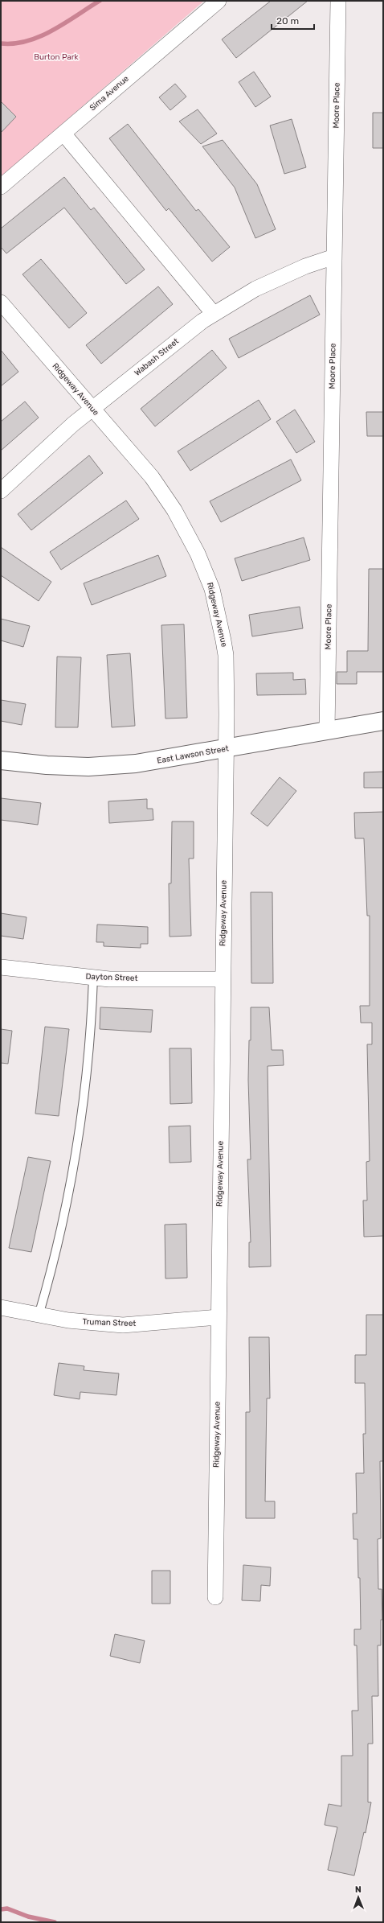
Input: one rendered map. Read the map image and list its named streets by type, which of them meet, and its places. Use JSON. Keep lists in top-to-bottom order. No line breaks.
{"streets":{"street":["Sima Avenue","Moore Place","Wabash Street","Ridgeway Avenue","East Lawson Street","Dayton Street","Truman Street"]},"crossings":[["Moore Place","Wabash Street"],["Moore Place","East Lawson Street"],["Wabash Street","Ridgeway Avenue"],["Ridgeway Avenue","East Lawson Street"],["Ridgeway Avenue","Dayton Street"],["Ridgeway Avenue","Truman Street"]],"parks":["Burton Park"],"scale_bar":"20 m","north":"top"}
